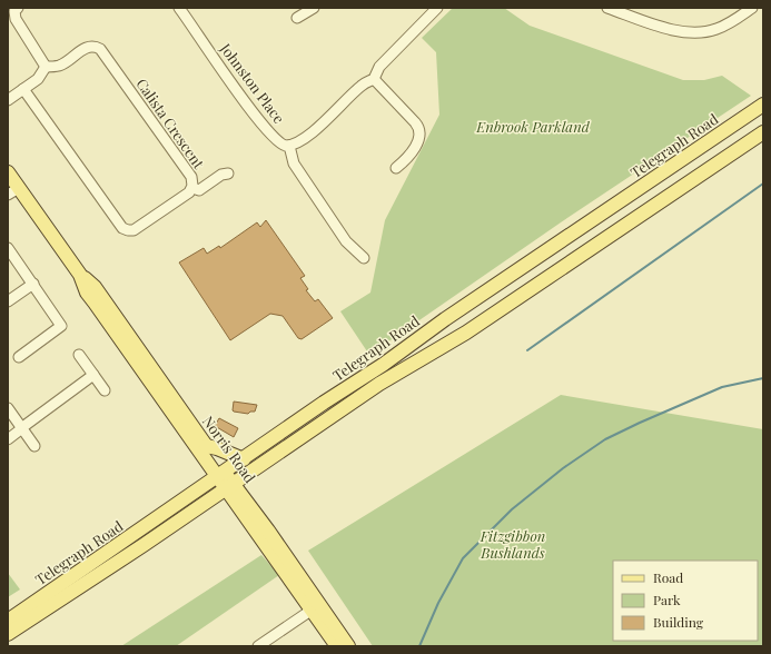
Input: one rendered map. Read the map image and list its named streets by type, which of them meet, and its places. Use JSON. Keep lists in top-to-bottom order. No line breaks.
{"streets":{"main road":["Telegraph Road","Norris Road"],"street":["Johnston Place","Calista Crescent"]},"crossings":[["Telegraph Road","Norris Road"]],"parks":["Enbrook Parkland","Fitzgibbon Bushlands"],"legend":["Road","Park","Building"]}
